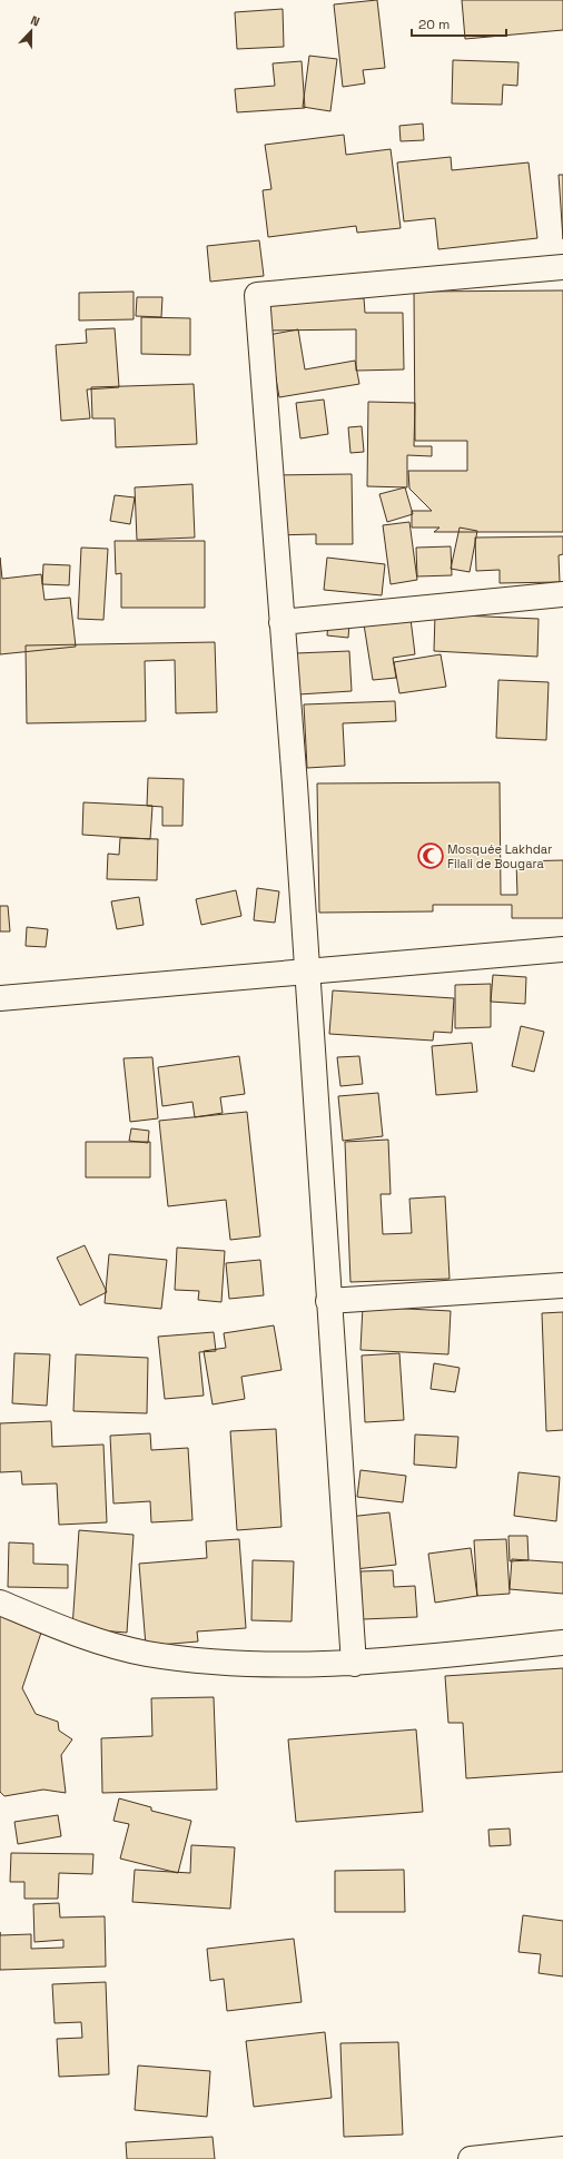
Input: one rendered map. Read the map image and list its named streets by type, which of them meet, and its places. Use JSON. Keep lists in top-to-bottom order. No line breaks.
{"places":{"mosque":["Mosquée Lakhdar Filali de Bougara"]},"scale_bar":"20 m","north":"top"}
